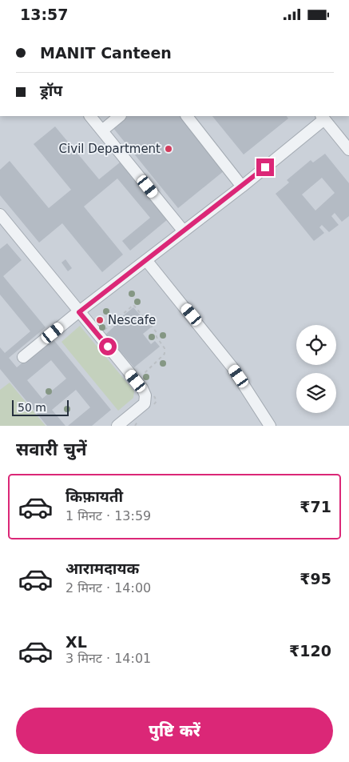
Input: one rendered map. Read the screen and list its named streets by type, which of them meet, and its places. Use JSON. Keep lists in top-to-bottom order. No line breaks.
{"places":["Civil Department","Nescafe"],"scale_bar":"50 m","page":{"status":"13:57","banner":["MANIT Canteen","ड्रॉप"],"scale":"50 m","heading":"सवारी चुनें","list":[{"name":"किफ़ायती","note":"1 मिनट · 13:59","value":"₹71"},{"name":"आरामदायक","note":"2 मिनट · 14:00","value":"₹95"},{"name":"XL","note":"3 मिनट · 14:01","value":"₹120"}],"buttons":"पुष्टि करें"}}
